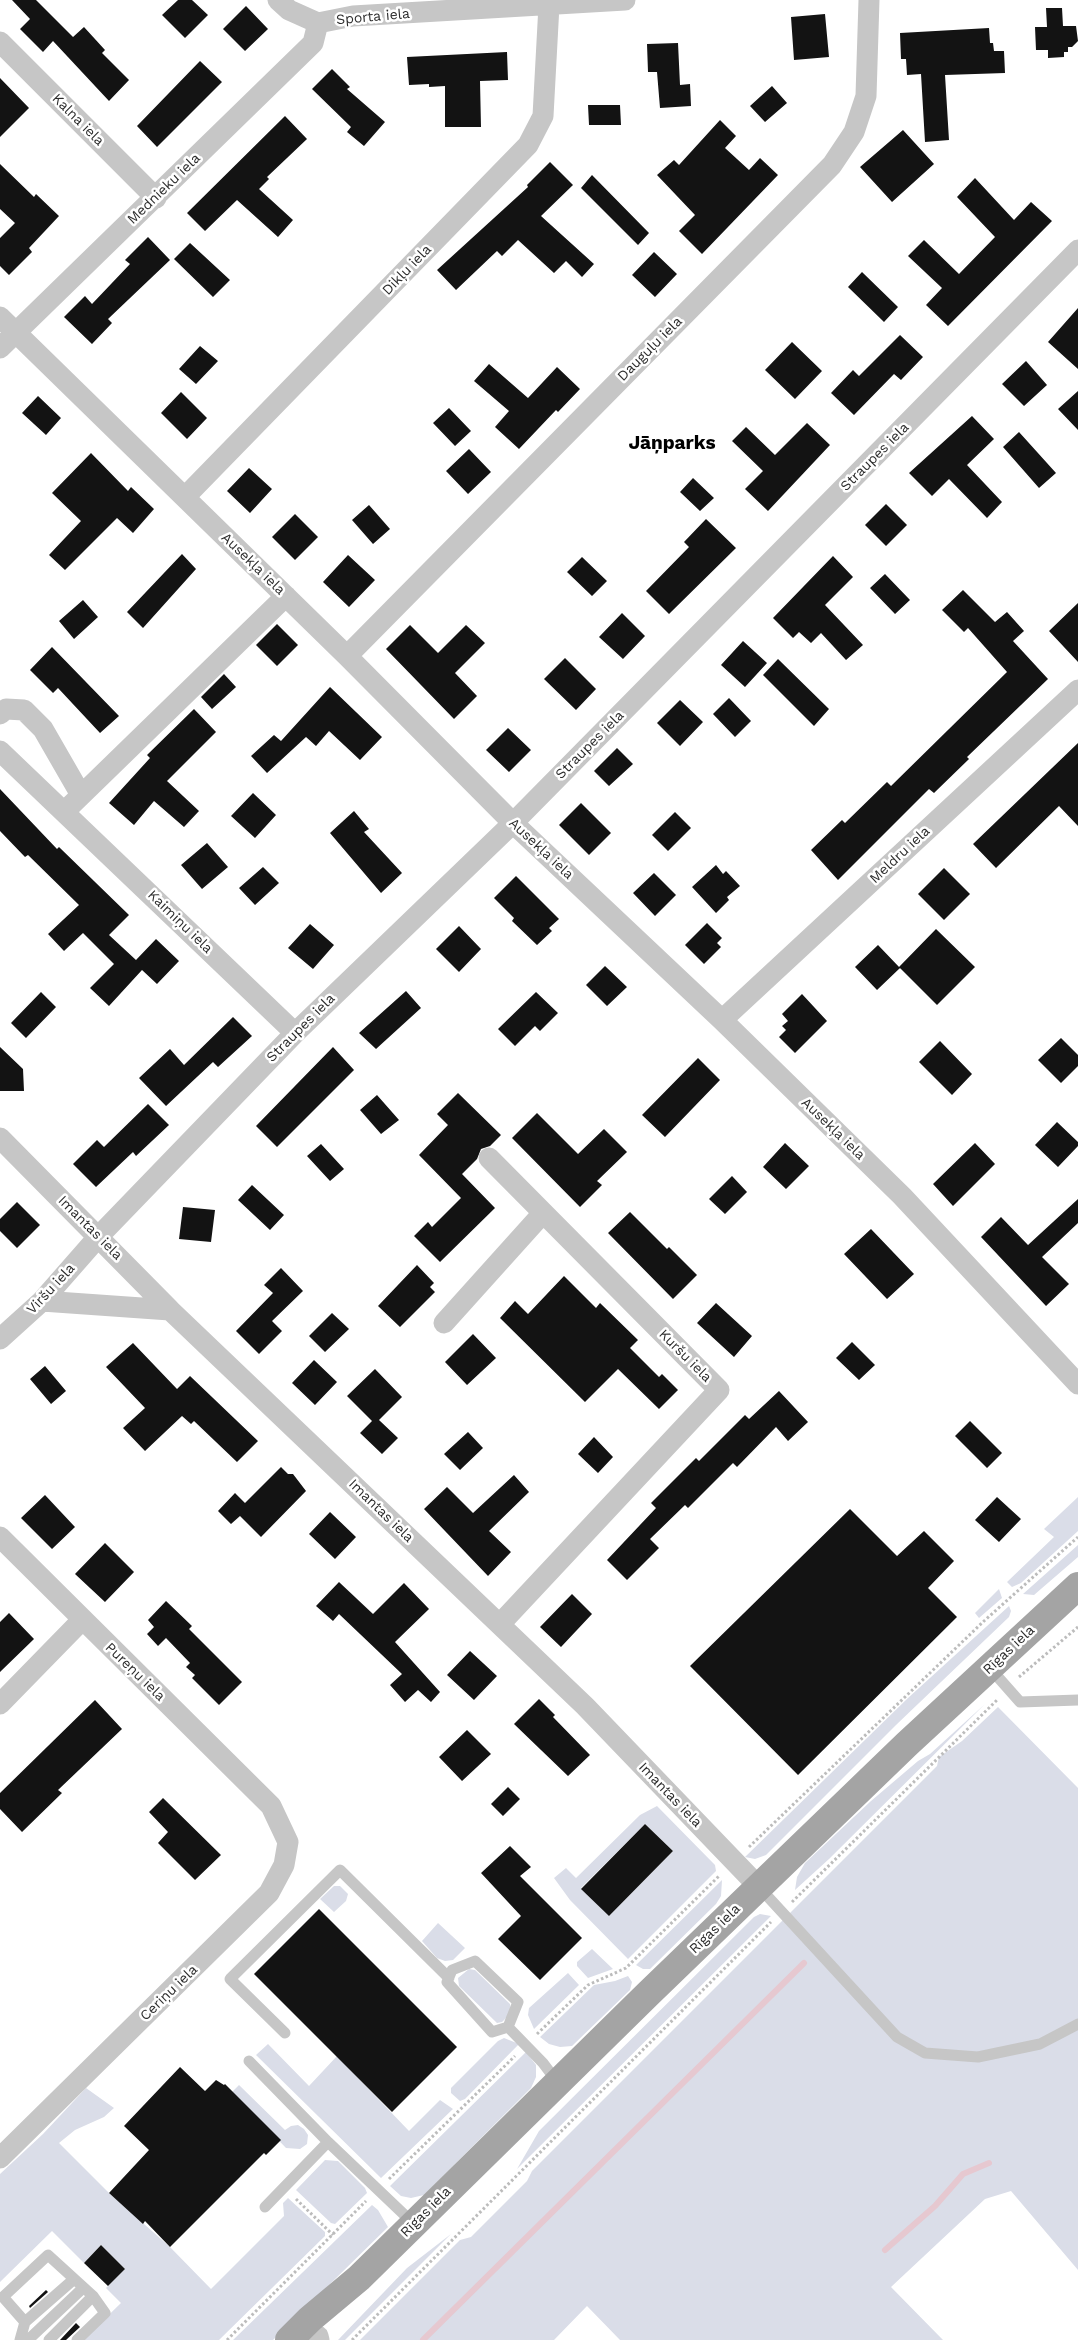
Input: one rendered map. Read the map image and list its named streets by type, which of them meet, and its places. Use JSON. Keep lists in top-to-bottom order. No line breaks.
{"streets":{"main road":["Rīgas iela"],"street":["Sporta iela","Kalna iela","Mednieku iela","Dikļu iela","Dauguļu iela","Straupes iela","Ausekļa iela","Meldru iela","Kaimiņu iela","Imantas iela","Viršu iela","Kuršu iela","Pureņu iela","Ceriņu iela"]},"crossings":[["Sporta iela","Mednieku iela"],["Sporta iela","Dikļu iela"],["Kalna iela","Mednieku iela"],["Mednieku iela","Ausekļa iela"],["Dikļu iela","Ausekļa iela"],["Dauguļu iela","Ausekļa iela"],["Straupes iela","Ausekļa iela"],["Straupes iela","Kaimiņu iela"],["Straupes iela","Imantas iela"],["Straupes iela","Viršu iela"],["Ausekļa iela","Meldru iela"],["Imantas iela","Viršu iela"],["Imantas iela","Kuršu iela"],["Imantas iela","Rīgas iela"],["Pureņu iela","Ceriņu iela"]],"districts":["Jāņparks"]}
